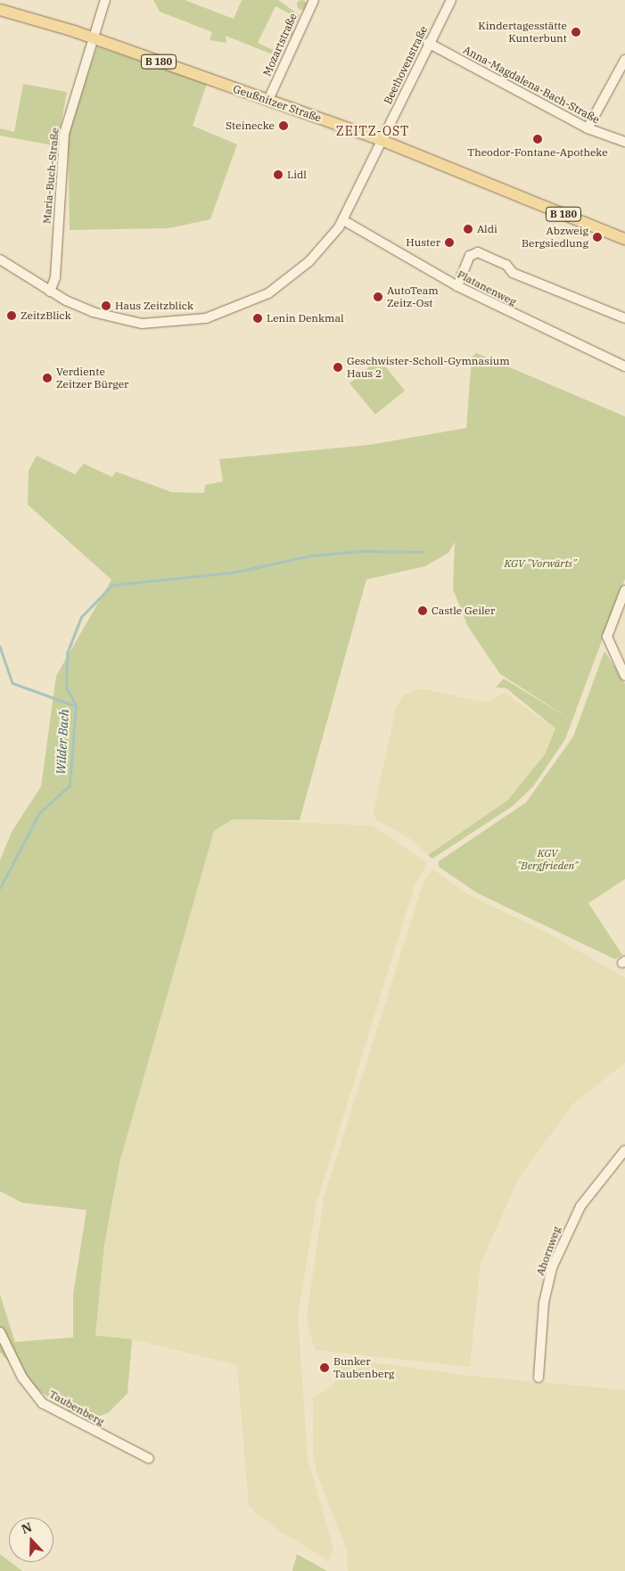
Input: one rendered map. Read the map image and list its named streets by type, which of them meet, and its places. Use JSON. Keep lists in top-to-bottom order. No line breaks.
{"streets":{"main road":["B 180","Geußnitzer Straße"],"street":["Mozartstraße","Beethovenstraße","Anna-Magdalena-Bach-Straße","Maria-Buch-Straße","Platanenweg","Ahornweg","Taubenberg"]},"crossings":[["Mozartstraße","Geußnitzer Straße"],["Beethovenstraße","Anna-Magdalena-Bach-Straße"],["Beethovenstraße","Geußnitzer Straße"],["Beethovenstraße","Maria-Buch-Straße"],["Beethovenstraße","Platanenweg"],["Geußnitzer Straße","Maria-Buch-Straße"]],"districts":["ZEITZ-OST"],"water":["Wilder Bach"],"parks":["KGV \"Vorwärts\"","KGV \"Bergfrieden\""],"places":["Kindertagesstätte Kunterbunt","Steinecke","Theodor-Fontane-Apotheke","Lidl","Aldi","Abzweig Bergsiedlung","Huster","AutoTeam Zeitz-Ost","Haus Zeitzblick","ZeitzBlick","Lenin Denkmal","Geschwister-Scholl-Gymnasium Haus 2","Verdiente Zeitzer Bürger","Castle Geiler","Bunker Taubenberg"],"north":"top"}
